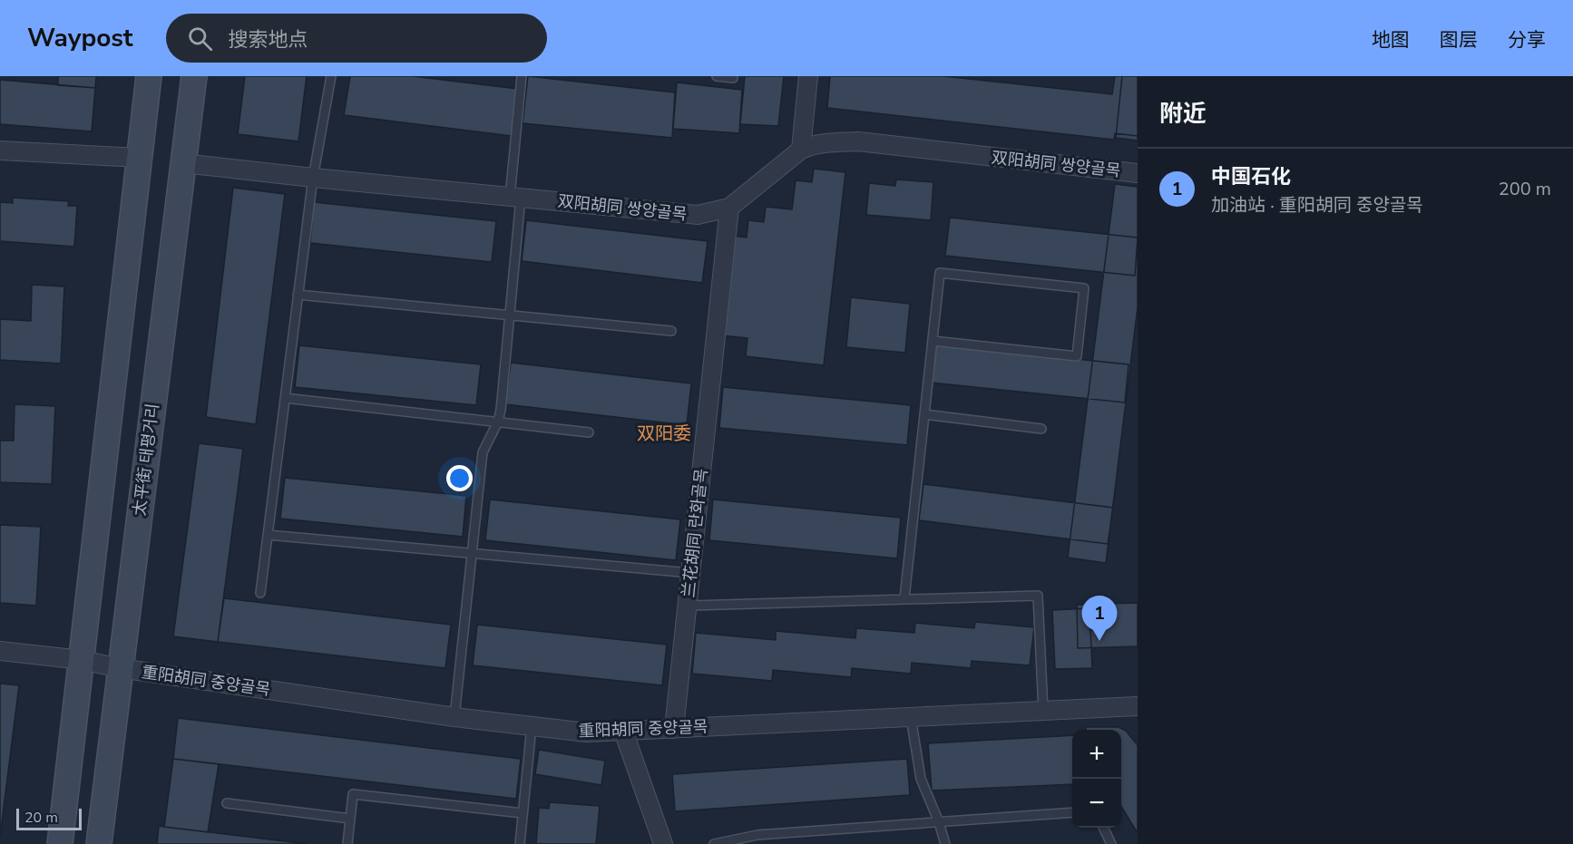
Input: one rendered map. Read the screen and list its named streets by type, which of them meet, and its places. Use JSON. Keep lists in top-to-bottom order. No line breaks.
{"streets":{"main road":["太平街 태평거리"],"street":["双阳胡同 쌍양골목","兰花胡同 란화골목","重阳胡同 중양골목"]},"crossings":[["双阳胡同 쌍양골목","太平街 태평거리"],["双阳胡同 쌍양골목","兰花胡同 란화골목"],["太平街 태평거리","重阳胡同 중양골목"],["兰花胡同 란화골목","重阳胡同 중양골목"]],"districts":["双阳委"],"scale_bar":"20 m","page":{"header":"Waypost","search":"搜索地点","nav":["地图","图层","分享"],"heading":"附近","list":[{"mark":"1","name":"中国石化","note":"加油站 · 重阳胡同 중양골목","value":"200 m"}],"pins":"1","map_buttons":["+","−"],"scale":"20 m"}}
